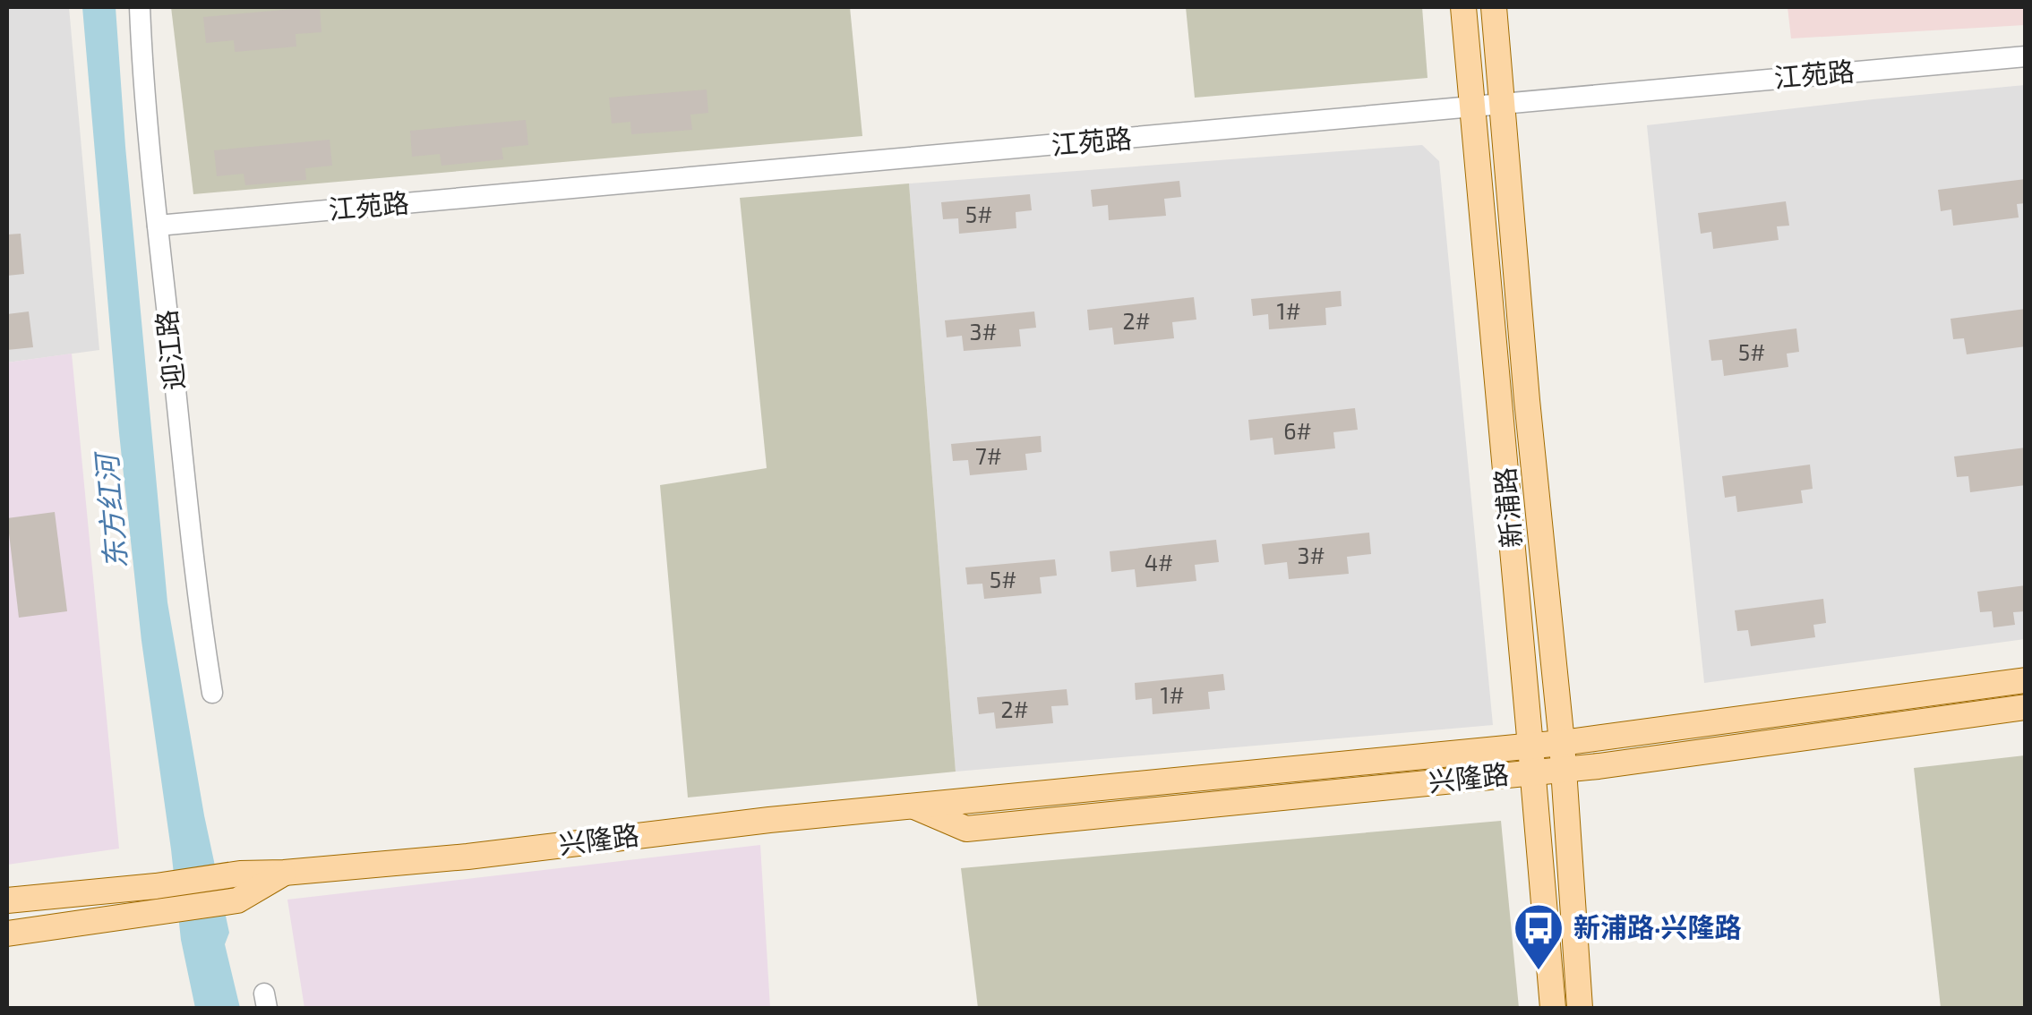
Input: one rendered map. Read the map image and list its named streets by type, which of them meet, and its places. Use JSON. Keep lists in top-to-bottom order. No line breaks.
{"streets":{"main road":["新浦路","兴隆路"],"street":["江苑路","迎江路"]},"crossings":[["江苑路","迎江路"],["江苑路","新浦路"],["新浦路","兴隆路"]],"water":["东方红河"],"places":{"bus stop":["新浦路·兴隆路"]},"house_numbers":["5#","1#","2#","3#","5#","6#","7#","3#","4#","5#","1#","2#"]}
